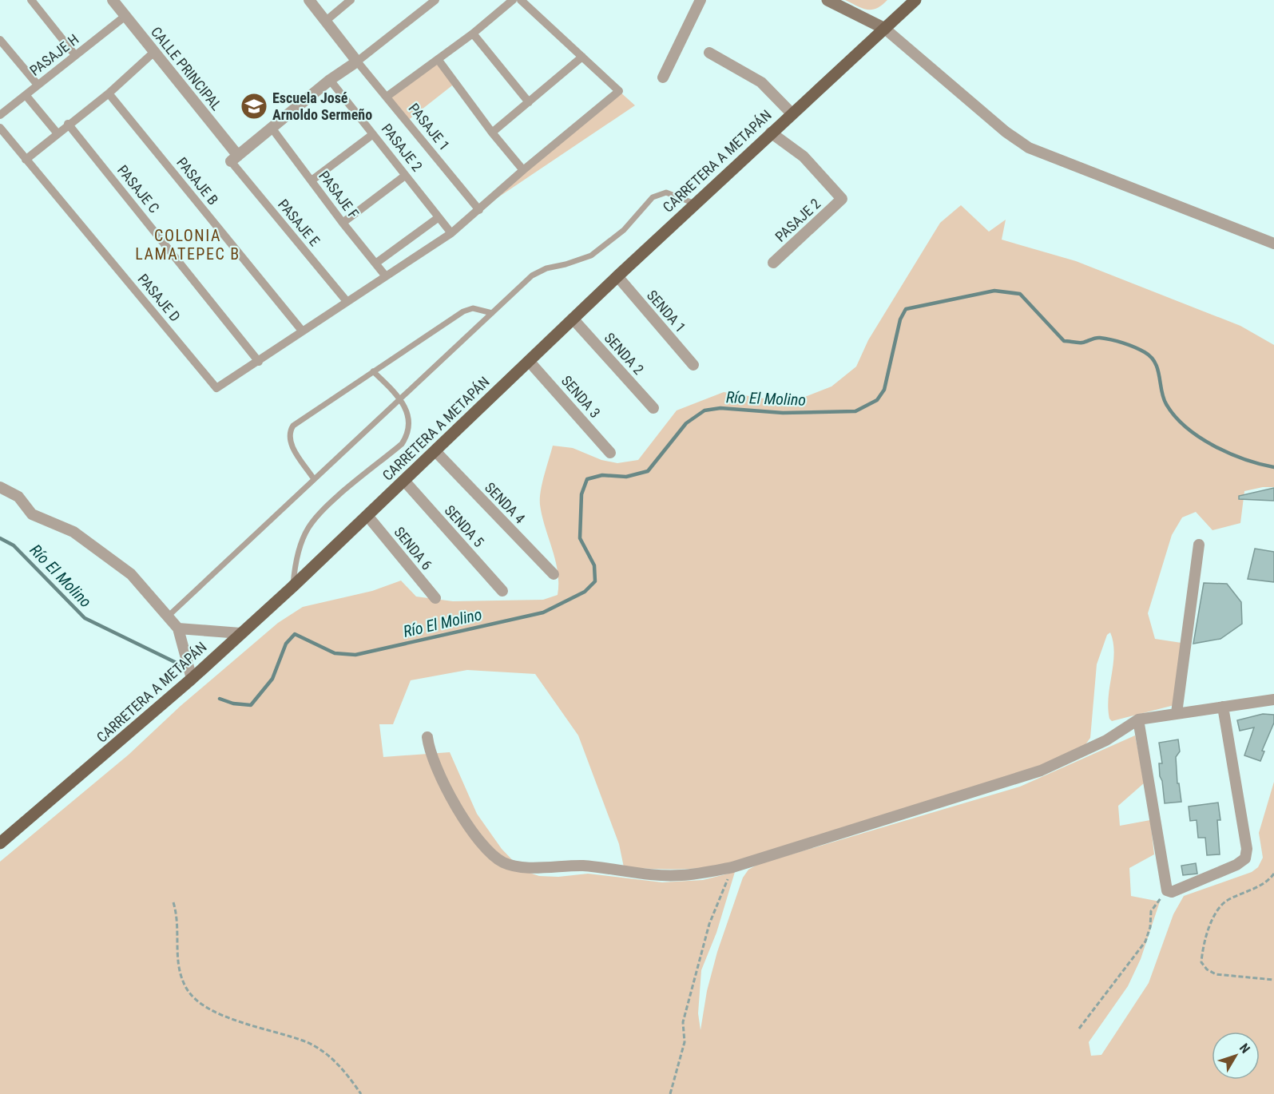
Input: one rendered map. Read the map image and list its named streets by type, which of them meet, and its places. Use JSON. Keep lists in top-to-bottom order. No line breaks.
{"streets":{"main road":["CARRETERA A METAPÁN"],"street":["PASAJE H","CALLE PRINCIPAL","PASAJE 1","PASAJE 2","PASAJE B","PASAJE C","PASAJE F","PASAJE E","PASAJE D","SENDA 1","SENDA 2","SENDA 3","SENDA 4","SENDA 5","SENDA 6"]},"crossings":[["PASAJE H","CALLE PRINCIPAL"],["CALLE PRINCIPAL","PASAJE E"],["PASAJE 2","CARRETERA A METAPÁN"],["CARRETERA A METAPÁN","SENDA 1"],["CARRETERA A METAPÁN","SENDA 2"],["CARRETERA A METAPÁN","SENDA 3"],["CARRETERA A METAPÁN","SENDA 4"],["CARRETERA A METAPÁN","SENDA 5"],["CARRETERA A METAPÁN","SENDA 6"],["PASAJE C","PASAJE D"]],"districts":["COLONIA LAMATEPEC B"],"water":["Río El Molino"],"places":{"school or university":["Escuela José Arnoldo Sermeño"]},"north":"top right"}
